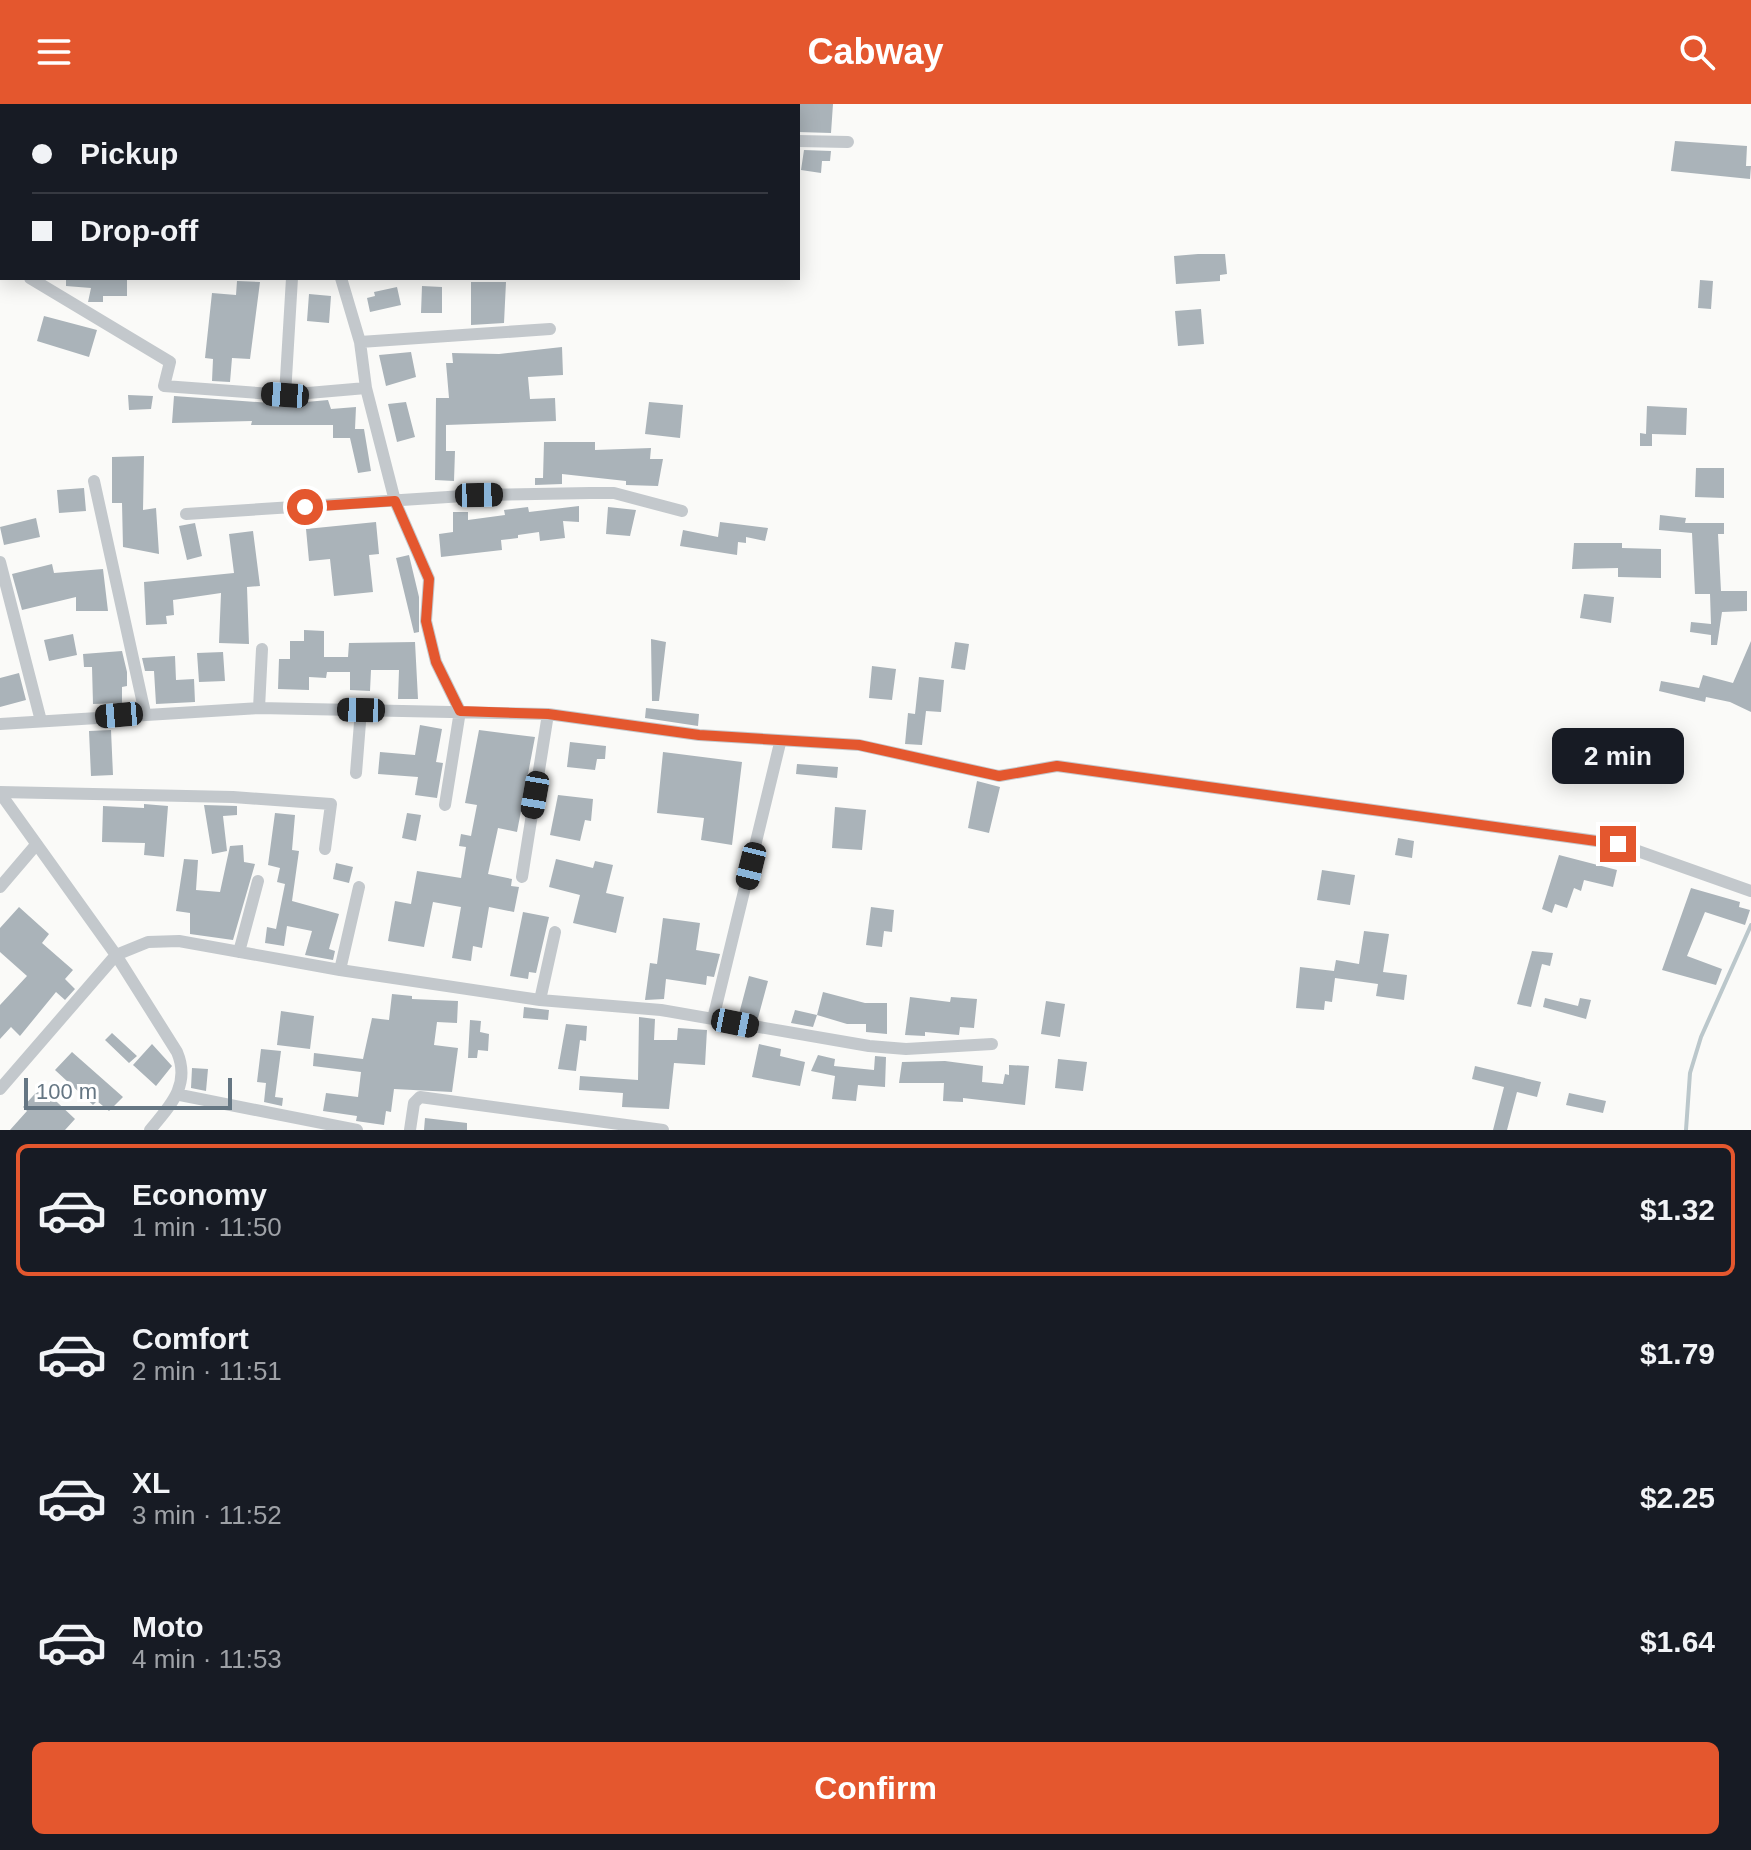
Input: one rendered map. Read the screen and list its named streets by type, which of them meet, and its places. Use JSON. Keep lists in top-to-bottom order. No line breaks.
{"scale_bar":"100 m","page":{"header":"Cabway","banner":["Pickup","Drop-off"],"bubble":"2 min","scale":"100 m","list":[{"name":"Economy","note":"1 min · 11:50","value":"$1.32"},{"name":"Comfort","note":"2 min · 11:51","value":"$1.79"},{"name":"XL","note":"3 min · 11:52","value":"$2.25"},{"name":"Moto","note":"4 min · 11:53","value":"$1.64"}],"buttons":"Confirm"}}
